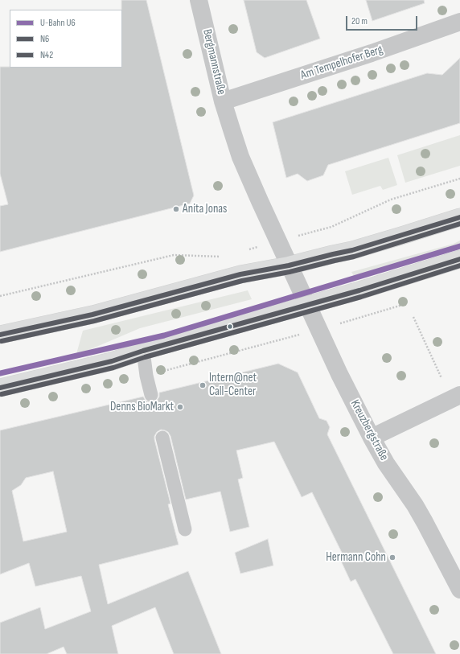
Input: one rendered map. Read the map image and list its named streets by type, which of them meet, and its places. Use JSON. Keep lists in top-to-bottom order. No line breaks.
{"streets":{"street":["Bergmannstraße","Am Tempelhofer Berg","Kreuzbergstraße"]},"crossings":[["Bergmannstraße","Am Tempelhofer Berg"],["Bergmannstraße","Kreuzbergstraße"]],"places":["Anita Jonas","Intern@net Call-Center","Denns BioMarkt","Hermann Cohn"],"lines":["transit line N6","transit line N42","metro line U6"],"legend":["U-Bahn U6","N6","N42"],"scale_bar":"20 m"}
